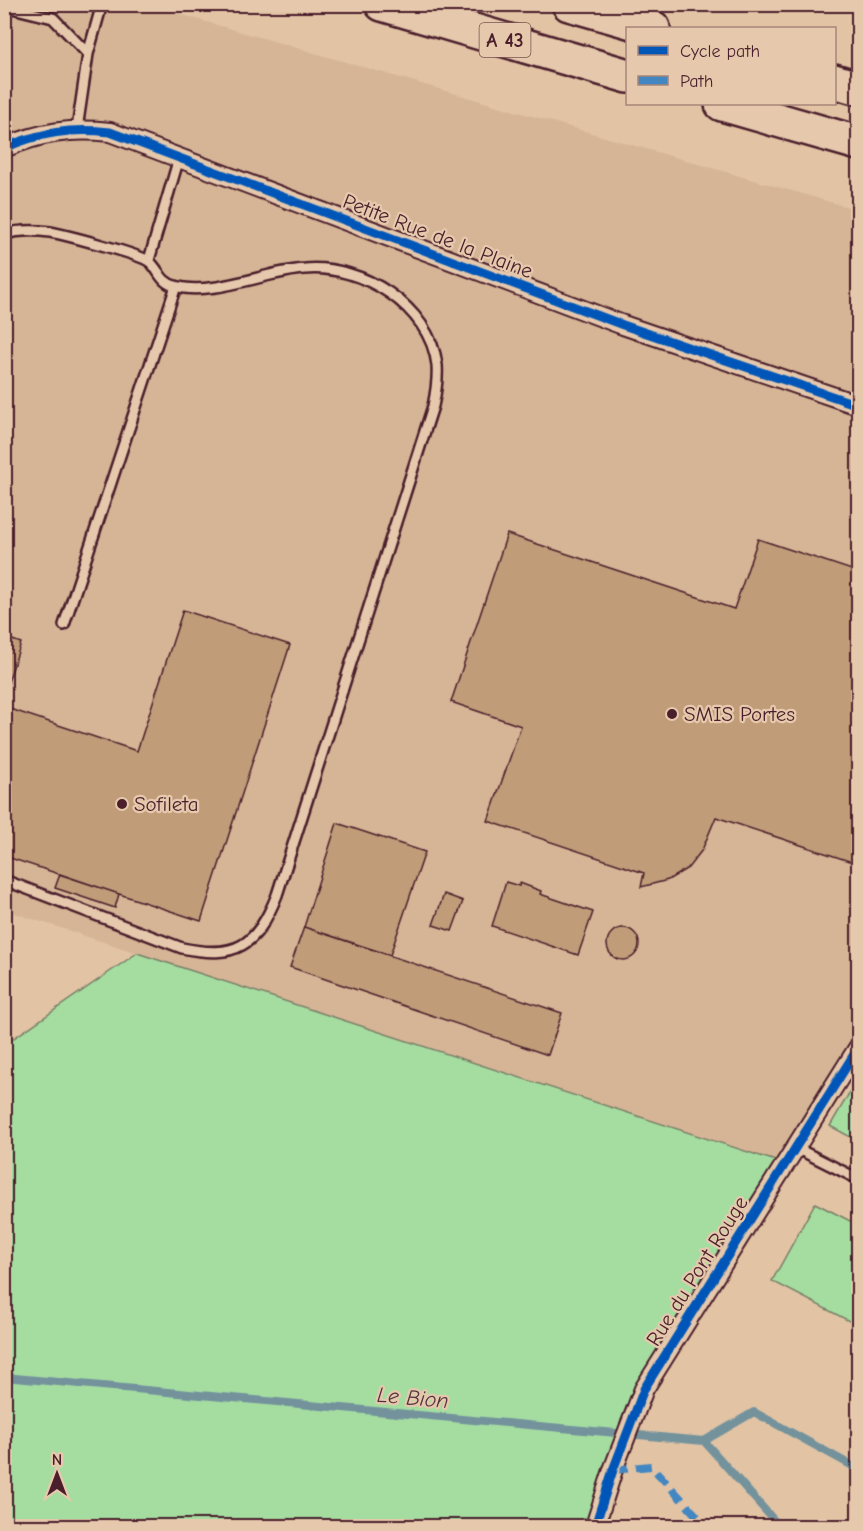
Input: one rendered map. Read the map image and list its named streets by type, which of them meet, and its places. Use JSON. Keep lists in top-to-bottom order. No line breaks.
{"streets":{"highway":["A 43"],"street":["Petite Rue de la Plaine","Rue du Pont Rouge"]},"water":["Le Bion"],"places":["SMIS Portes","Sofileta"],"legend":["Cycle path","Path"],"north":"top"}
